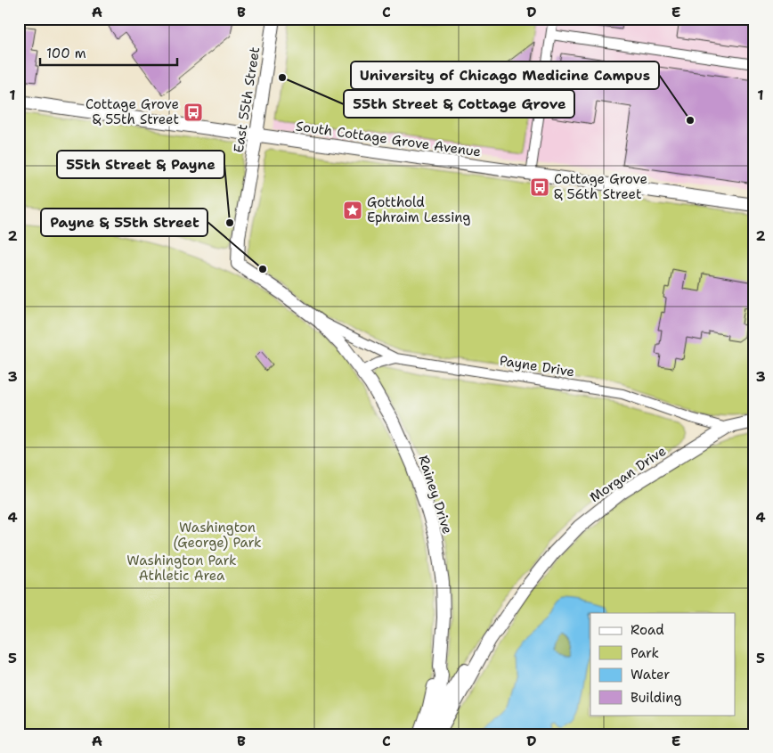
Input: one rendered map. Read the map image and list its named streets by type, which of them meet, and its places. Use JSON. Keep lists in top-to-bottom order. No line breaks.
{"streets":{"street":["East 55th Street","South Cottage Grove Avenue","Payne Drive","Morgan Drive","Rainey Drive"]},"crossings":[["East 55th Street","South Cottage Grove Avenue"],["East 55th Street","Payne Drive"],["Payne Drive","Morgan Drive"],["Payne Drive","Rainey Drive"],["Morgan Drive","Rainey Drive"]],"parks":["Washington (George) Park","Washington Park Athletic Area"],"places":{"other":["55th Street & Cottage Grove","University of Chicago Medicine Campus","55th Street & Payne","Payne & 55th Street"],"bus stop":["Cottage Grove & 55th Street","Cottage Grove & 56th Street"],"place":["Gotthold Ephraim Lessing"]},"legend":["Road","Park","Water","Building"],"scale_bar":"100 m","grid":{"columns":["A","B","C","D","E"],"rows":["1","2","3","4","5"]}}
